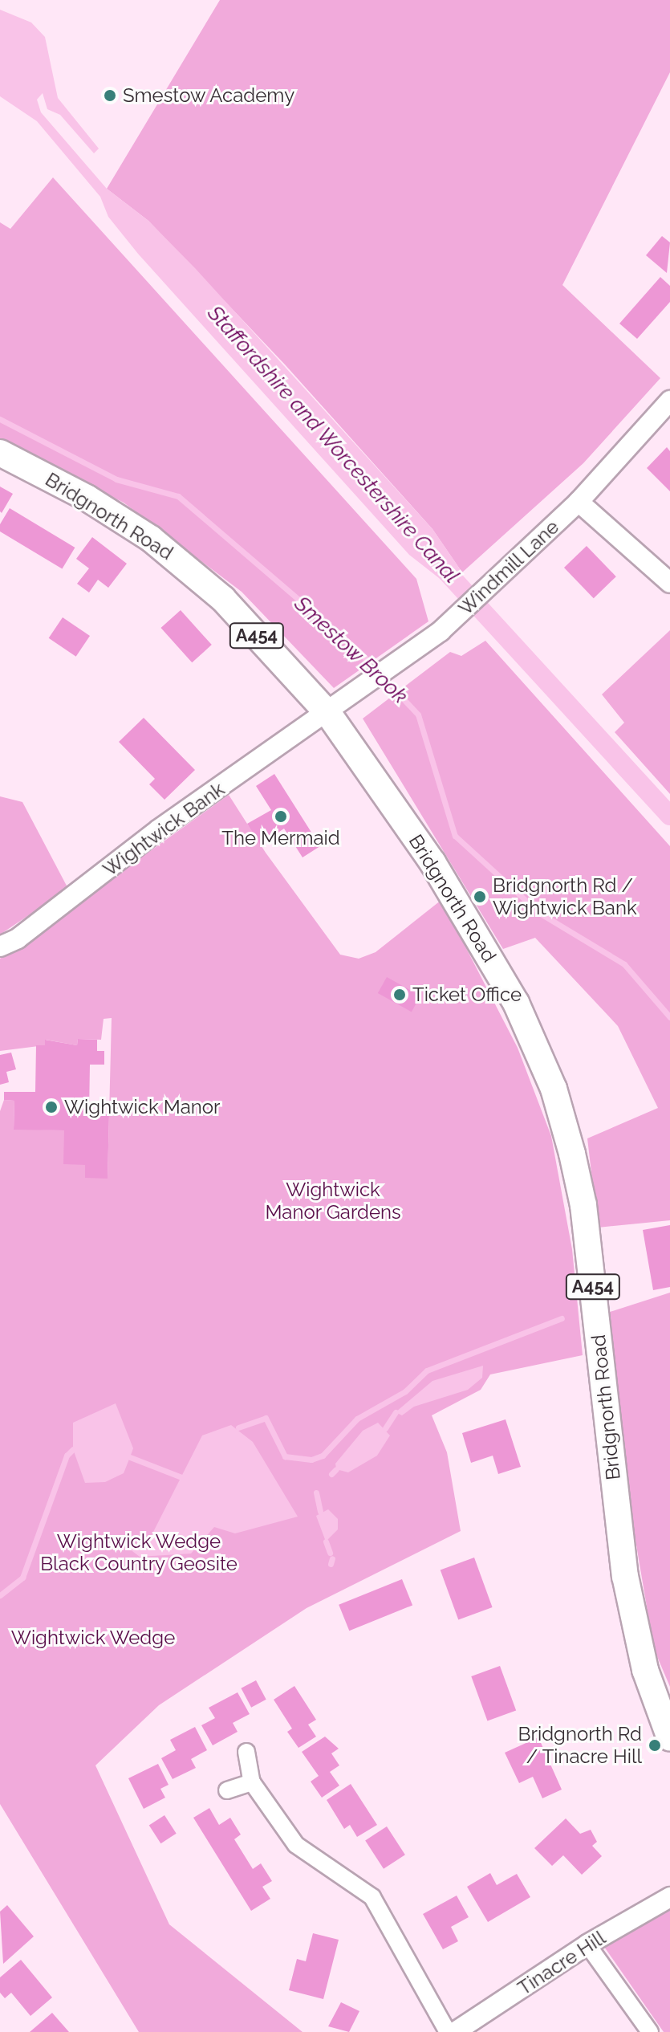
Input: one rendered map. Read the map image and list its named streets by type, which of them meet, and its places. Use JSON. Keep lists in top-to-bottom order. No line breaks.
{"streets":{"highway":["Bridgnorth Road","A454"],"street":["Windmill Lane","Wightwick Bank","Tinacre Hill"]},"crossings":[["Bridgnorth Road","Windmill Lane"],["Bridgnorth Road","Wightwick Bank"],["Windmill Lane","Wightwick Bank"]],"water":["Staffordshire and Worcestershire Canal","Smestow Brook"],"parks":["Wightwick Manor Gardens","Wightwick Wedge Black Country Geosite","Wightwick Wedge"],"places":["Smestow Academy","The Mermaid","Bridgnorth Rd / Wightwick Bank","Ticket Office","Wightwick Manor","Bridgnorth Rd / Tinacre Hill"]}
